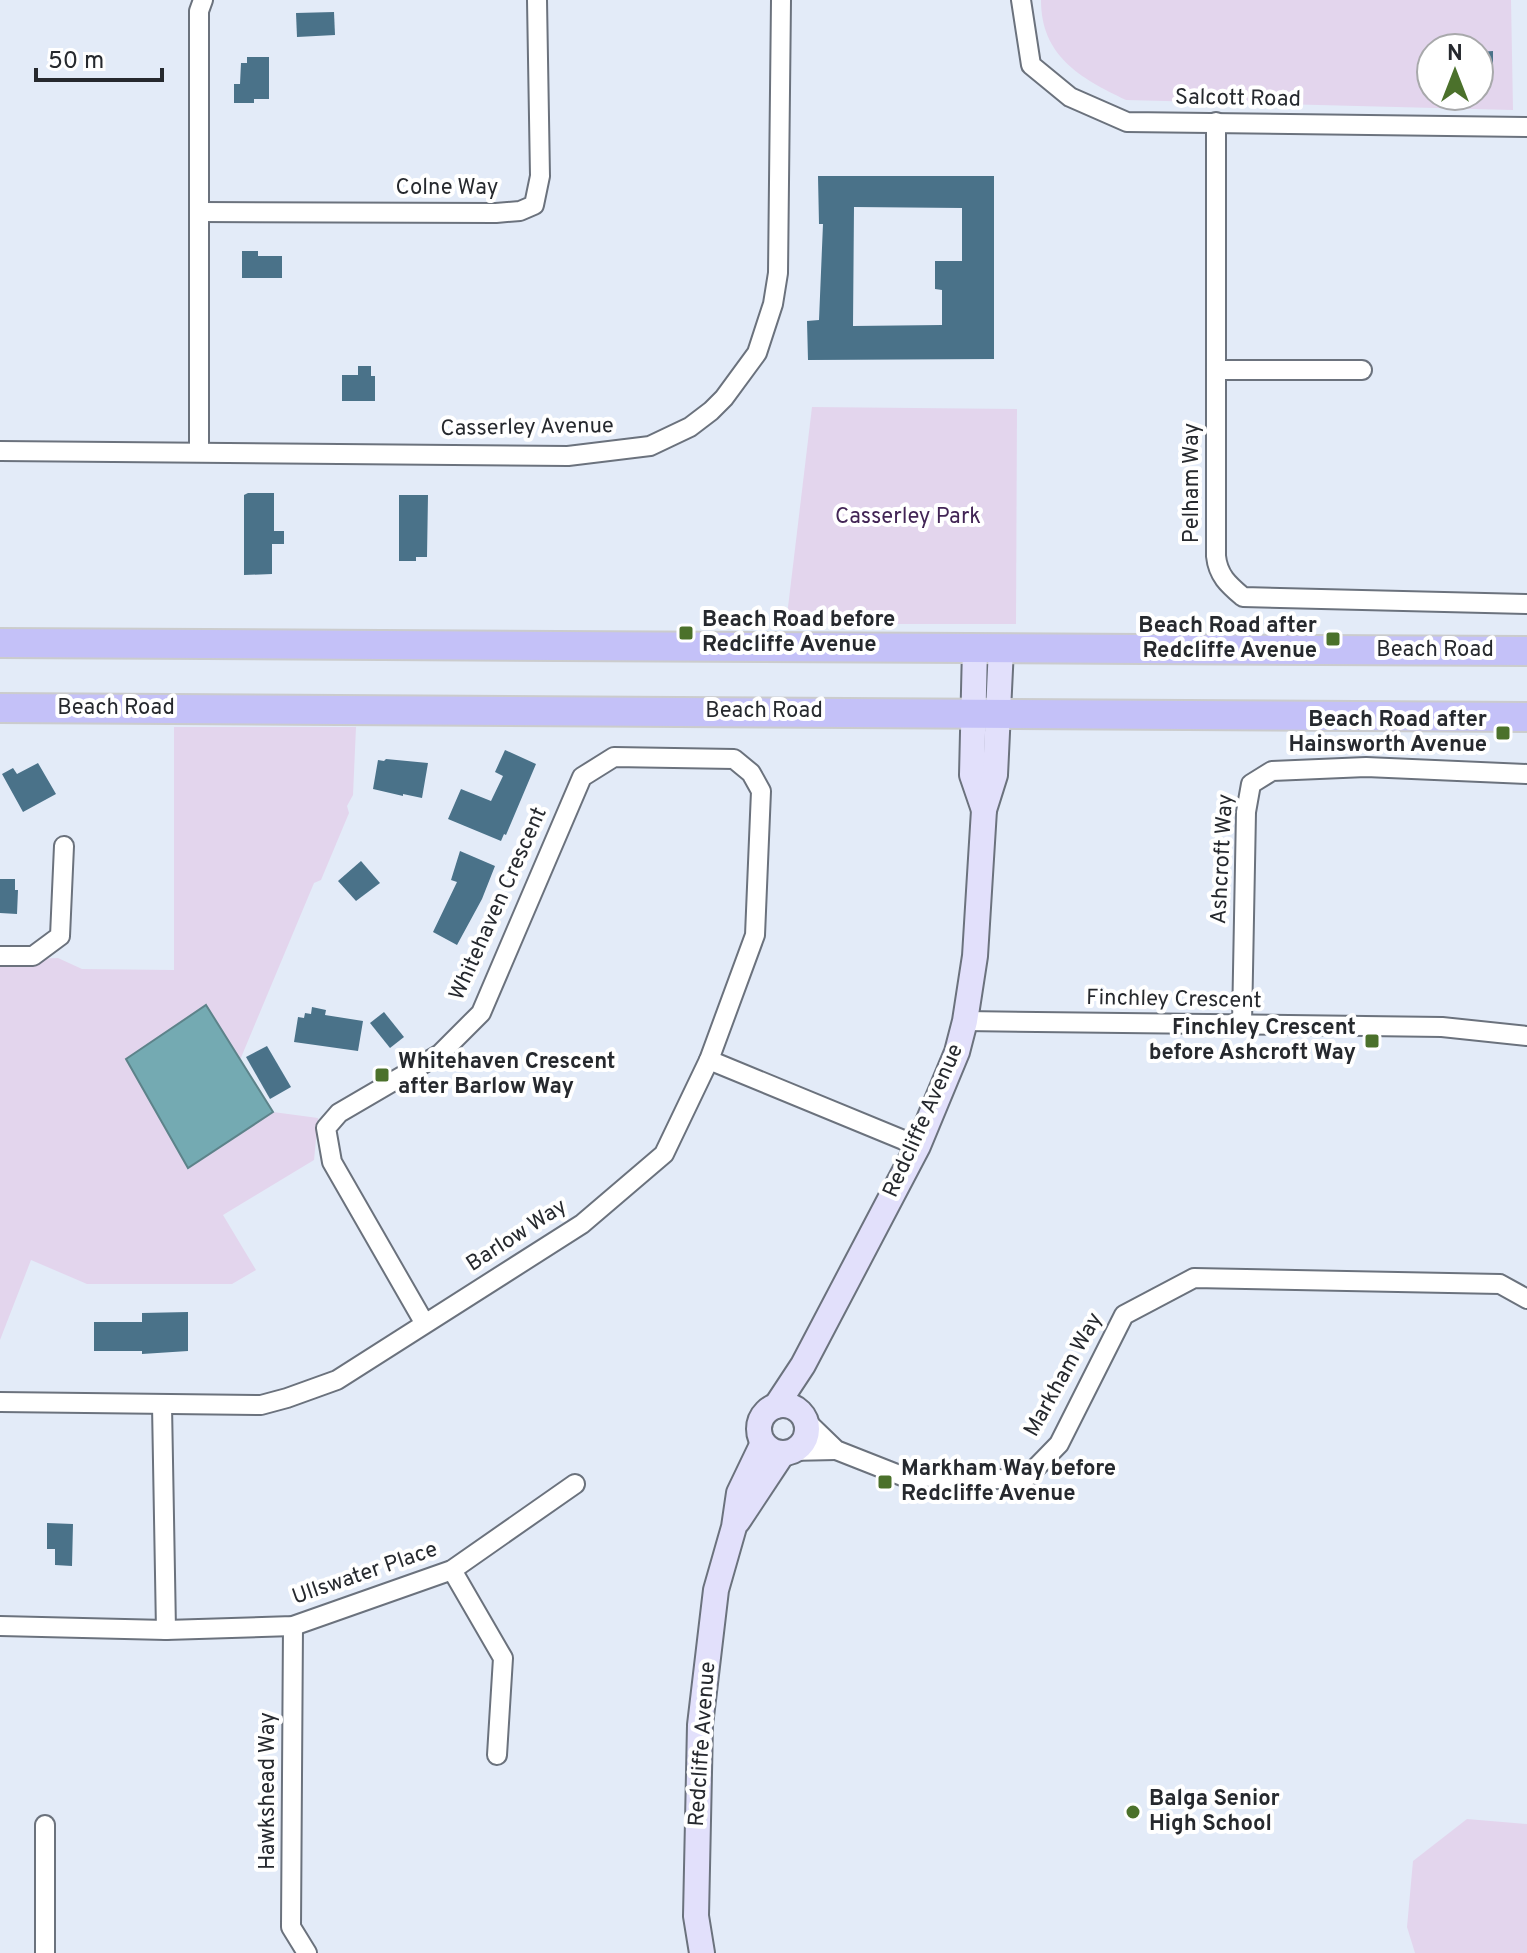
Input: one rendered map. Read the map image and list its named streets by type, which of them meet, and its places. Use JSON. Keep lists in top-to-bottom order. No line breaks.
{"streets":{"main road":["Beach Road"],"street":["Salcott Road","Colne Way","Casserley Avenue","Pelham Way","Ashcroft Way","Whitehaven Crescent","Finchley Crescent","Redcliffe Avenue","Barlow Way","Markham Way","Ullswater Place","Hawkshead Way"]},"crossings":[["Salcott Road","Pelham Way"],["Beach Road","Redcliffe Avenue"],["Ashcroft Way","Finchley Crescent"],["Whitehaven Crescent","Barlow Way"],["Finchley Crescent","Redcliffe Avenue"],["Redcliffe Avenue","Markham Way"],["Ullswater Place","Hawkshead Way"]],"parks":["Casserley Park"],"places":{"transit":["Beach Road before Redcliffe Avenue","Beach Road after Redcliffe Avenue","Beach Road after Hainsworth Avenue","Finchley Crescent before Ashcroft Way","Whitehaven Crescent after Barlow Way","Markham Way before Redcliffe Avenue"],"other":["Balga Senior High School"]},"scale_bar":"50 m","north":"top"}
